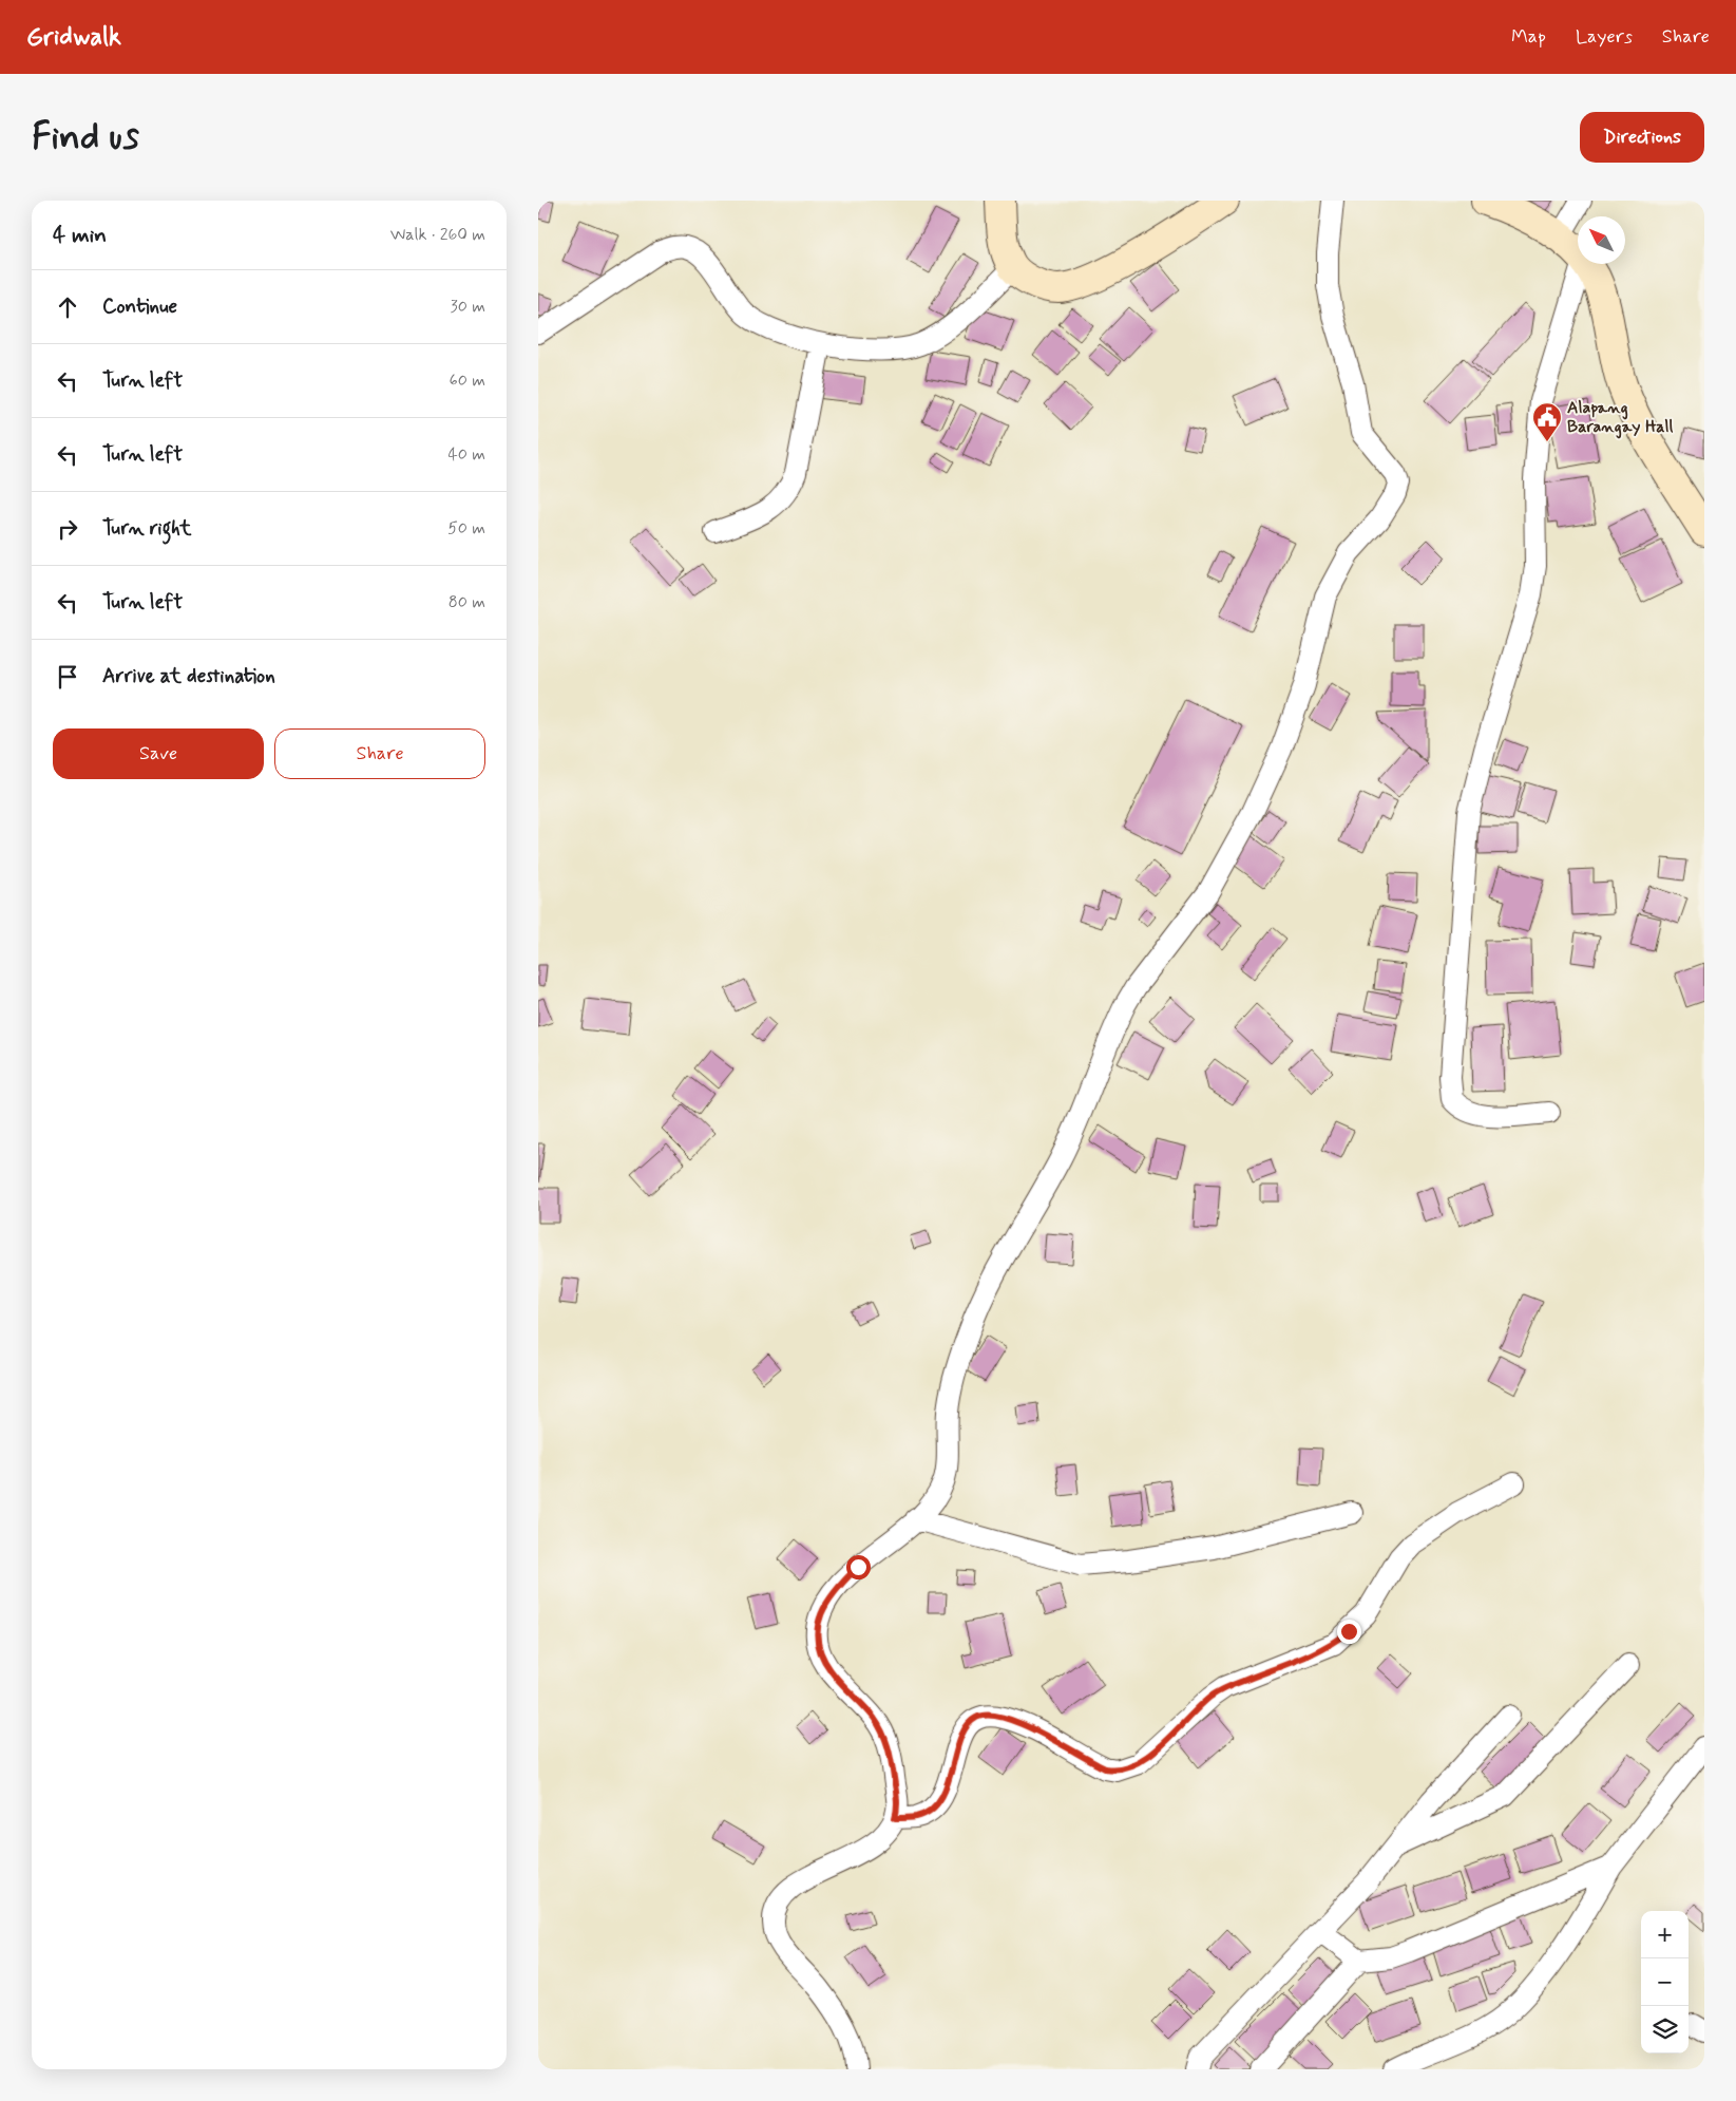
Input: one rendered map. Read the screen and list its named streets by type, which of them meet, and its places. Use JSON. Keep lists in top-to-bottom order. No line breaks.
{"places":{"public building":["Alapang Barangay Hall"]},"north":"top left","page":{"header":"Gridwalk","nav":["Map","Layers","Share"],"buttons":["Directions",["Save","Share"]],"title":"Find us","heading":["4 min","Walk · 260 m"],"list":[["Continue","30 m"],["Turn left","60 m"],["Turn left","40 m"],["Turn right","50 m"],["Turn left","80 m"],"Arrive at destination"],"map_buttons":["+","−"]}}
